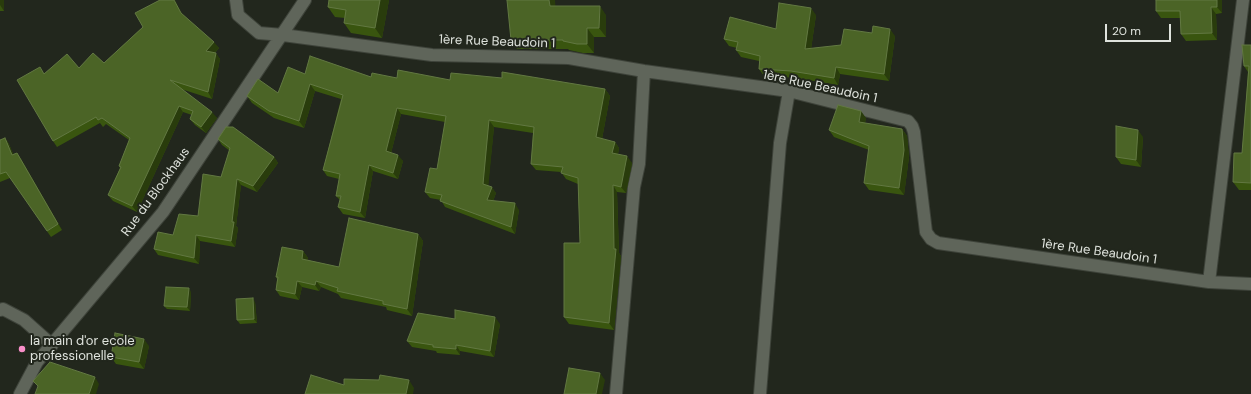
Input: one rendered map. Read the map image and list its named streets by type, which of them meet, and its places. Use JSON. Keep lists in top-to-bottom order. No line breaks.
{"streets":{"street":["1ère Rue Beaudoin 1","Rue du Blockhaus"]},"crossings":[["1ère Rue Beaudoin 1","Rue du Blockhaus"]],"places":["la main d'or ecole professionelle"],"scale_bar":"20 m"}
